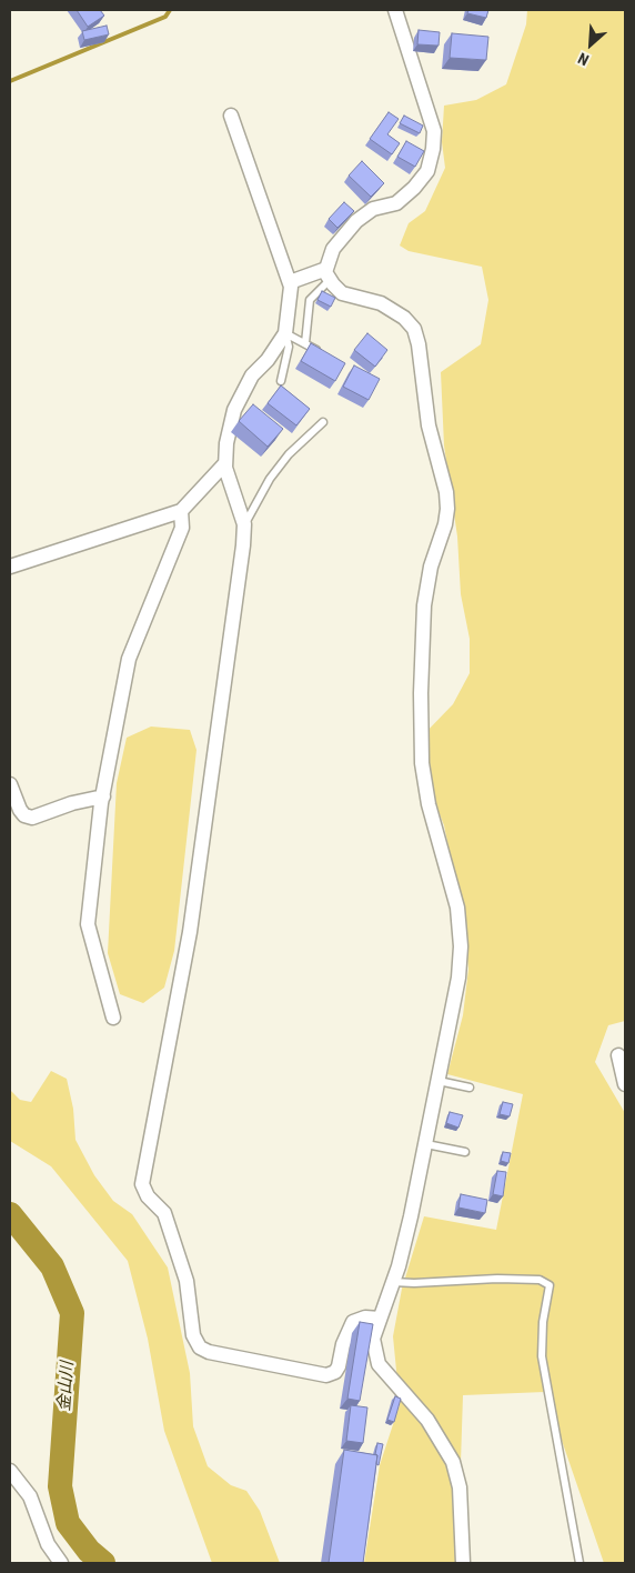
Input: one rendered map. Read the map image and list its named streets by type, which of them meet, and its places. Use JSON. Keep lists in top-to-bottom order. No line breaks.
{"water":["金山川"],"north":"bottom left"}
